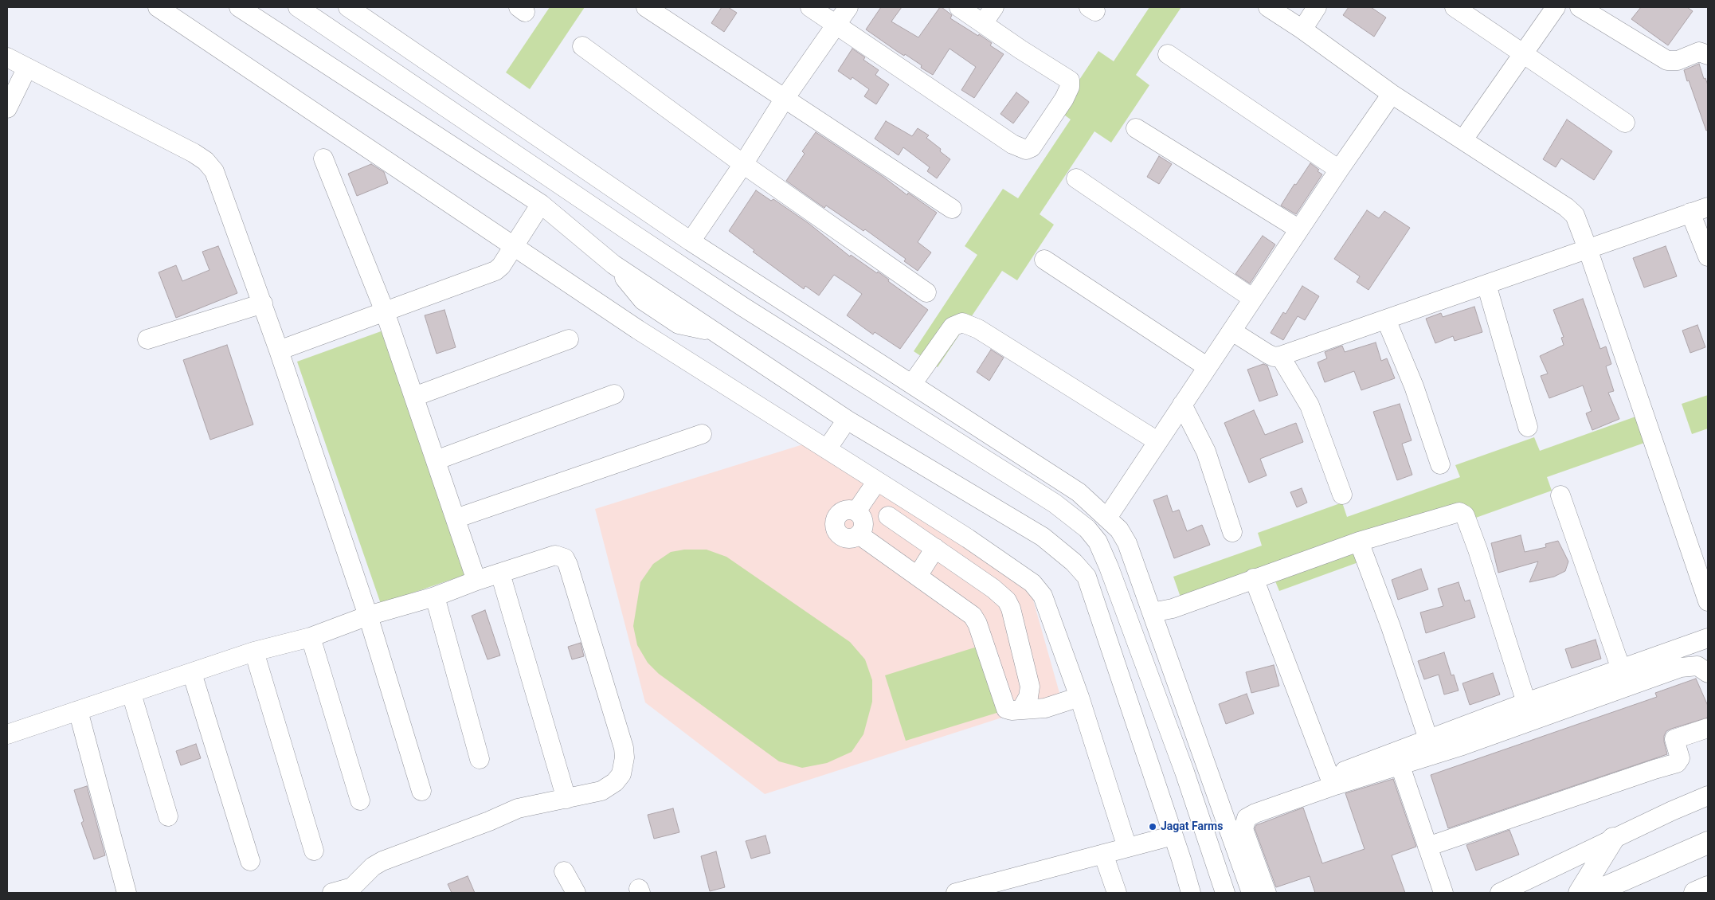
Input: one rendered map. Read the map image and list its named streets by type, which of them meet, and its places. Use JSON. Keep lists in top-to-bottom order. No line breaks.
{"places":["Jagat Farms"]}
